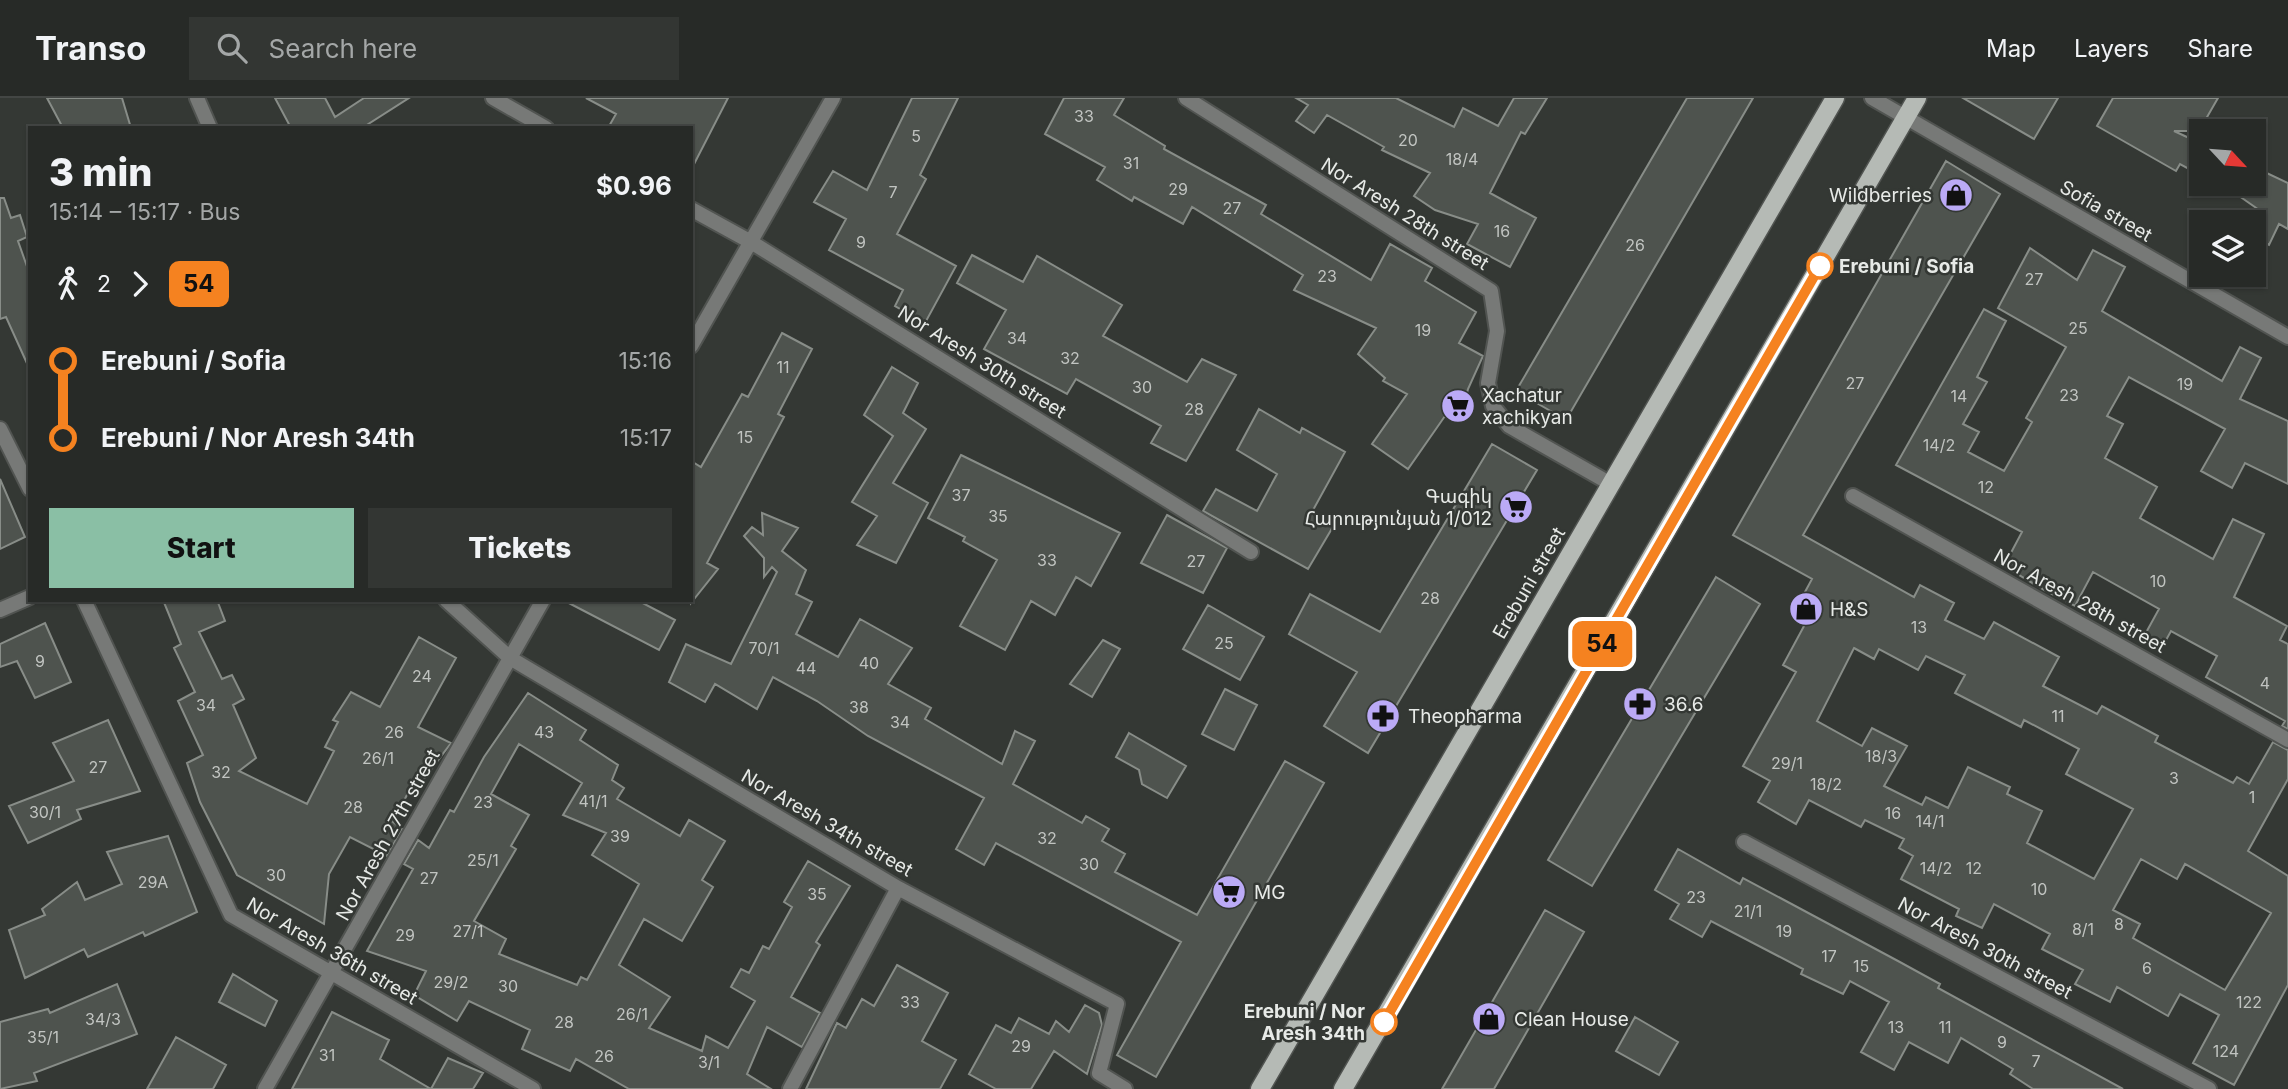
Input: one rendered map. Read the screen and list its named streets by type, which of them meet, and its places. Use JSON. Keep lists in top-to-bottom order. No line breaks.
{"streets":{"main road":["Erebuni street"],"street":["Sofia street","Nor Aresh 28th street","Nor Aresh 30th street","Nor Aresh 34th street","Nor Aresh 27th street","Nor Aresh 36th street"]},"crossings":[["Nor Aresh 28th street","Erebuni street"],["Nor Aresh 34th street","Nor Aresh 27th street"],["Nor Aresh 27th street","Nor Aresh 36th street"]],"places":{"shop":["Wildberries","H&S","Clean House"],"other":["Erebuni / Sofia","Erebuni / Nor Aresh 34th"],"supermarket":["Xachatur xachikyan","Գագիկ Հարությունյան 1/012","MG"],"pharmacy":["36.6","Theopharma"]},"lines":["bus line 54"],"house_numbers":["33","5","20","18/4","31","29","7","27","16","9","26","23","27","25","19","34","32","11","27","19","30","23","14","28","15","14/2","12","37","35","33","27","10","28","13","25","70/1","9","40","44","24","4","34","38","11","34","26","43","18/3","26/1","29/1","27","32","3","18/2","1","41/1","23","28","30/1","16","14/1","39","32","25/1","30","14/2","12","30","27","29A","10","35","23","21/1","8","8/1","27/1","19","29","17","15","6","29/2","30","33","122","26/1","34/3","28","13","11","35/1","9","29","124","31","26","7","3/1"],"north":"bottom right","page":{"header":"Transo","search":"Search here","nav":["Map","Layers","Share"],"on_map":"54","heading":["3 min","15:14 – 15:17 · Bus","$0.96"],"legs":["2","54"],"list":[{"name":"Erebuni / Sofia","value":"15:16"},{"name":"Erebuni / Nor Aresh 34th","value":"15:17"}],"buttons":["Start","Tickets"]}}
